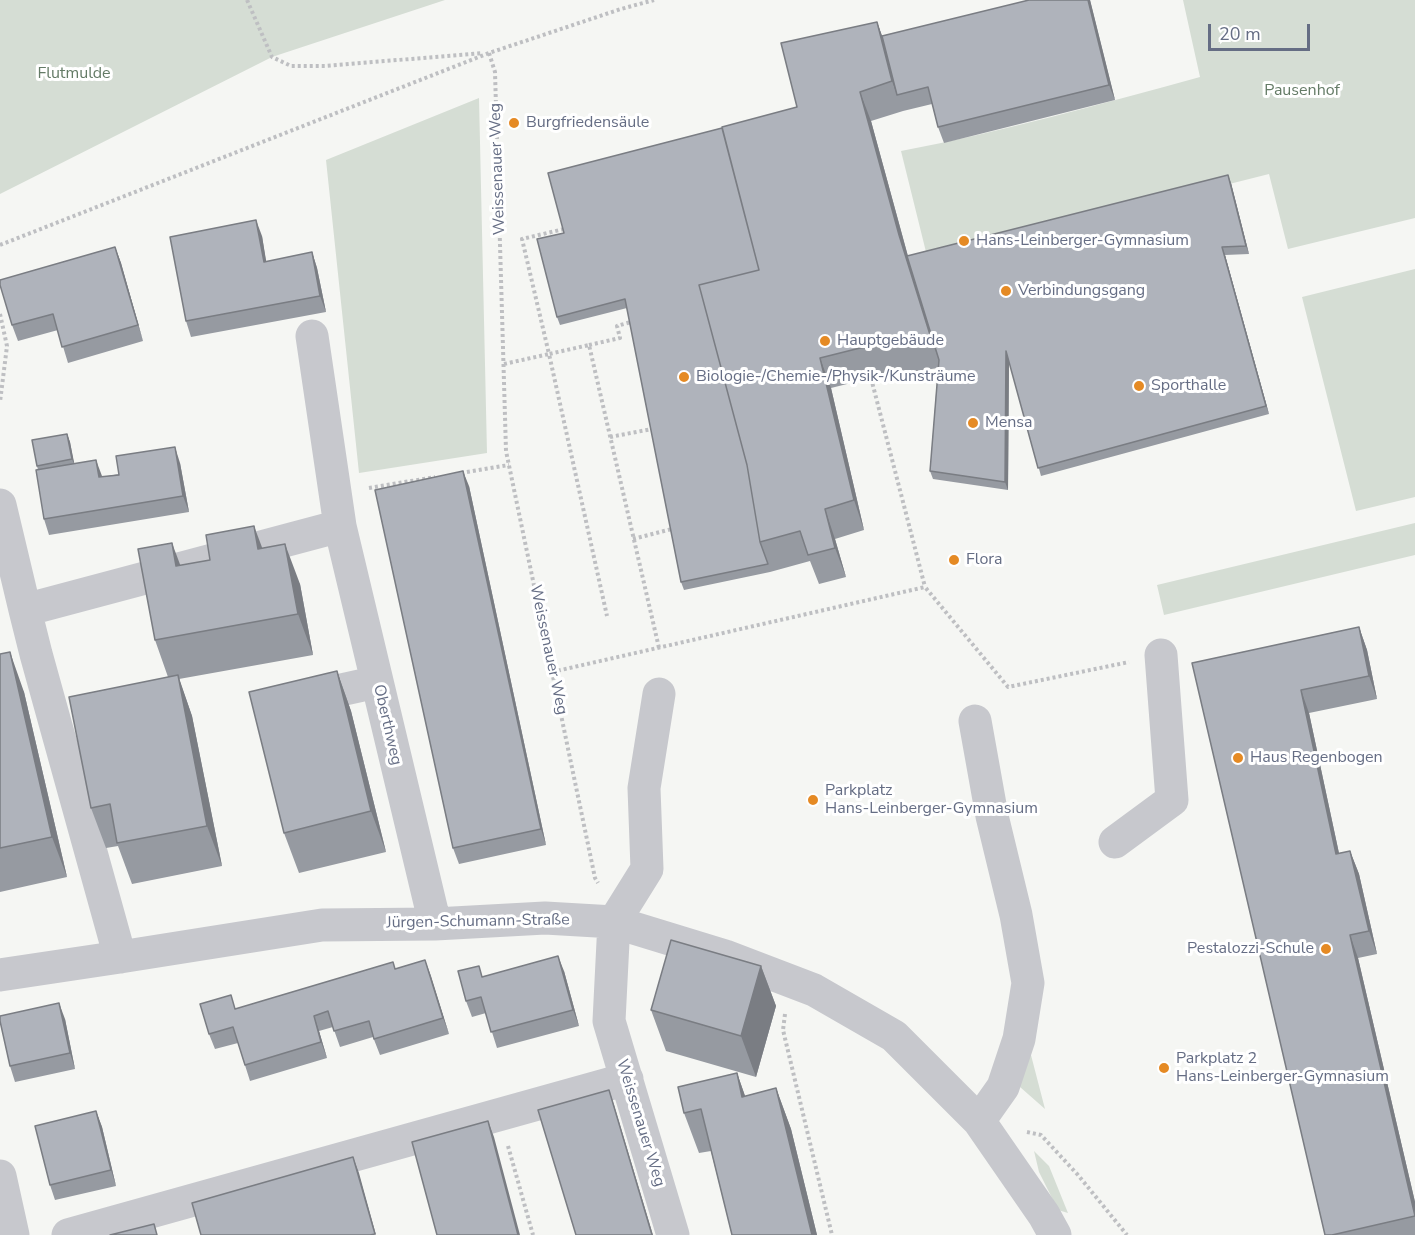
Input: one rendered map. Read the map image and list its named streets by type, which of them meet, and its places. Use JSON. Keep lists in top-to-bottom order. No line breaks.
{"streets":{"street":["Weissenauer Weg","Oberthweg","Jürgen-Schumann-Straße"]},"crossings":[["Weissenauer Weg","Jürgen-Schumann-Straße"],["Oberthweg","Jürgen-Schumann-Straße"]],"parks":["Flutmulde","Pausenhof"],"places":["Burgfriedensäule","Hans-Leinberger-Gymnasium","Verbindungsgang","Hauptgebäude","Biologie-/Chemie-/Physik-/Kunsträume","Sporthalle","Mensa","Flora","Haus Regenbogen","Parkplatz Hans-Leinberger-Gymnasium","Pestalozzi-Schule","Parkplatz 2 Hans-Leinberger-Gymnasium"],"scale_bar":"20 m"}
